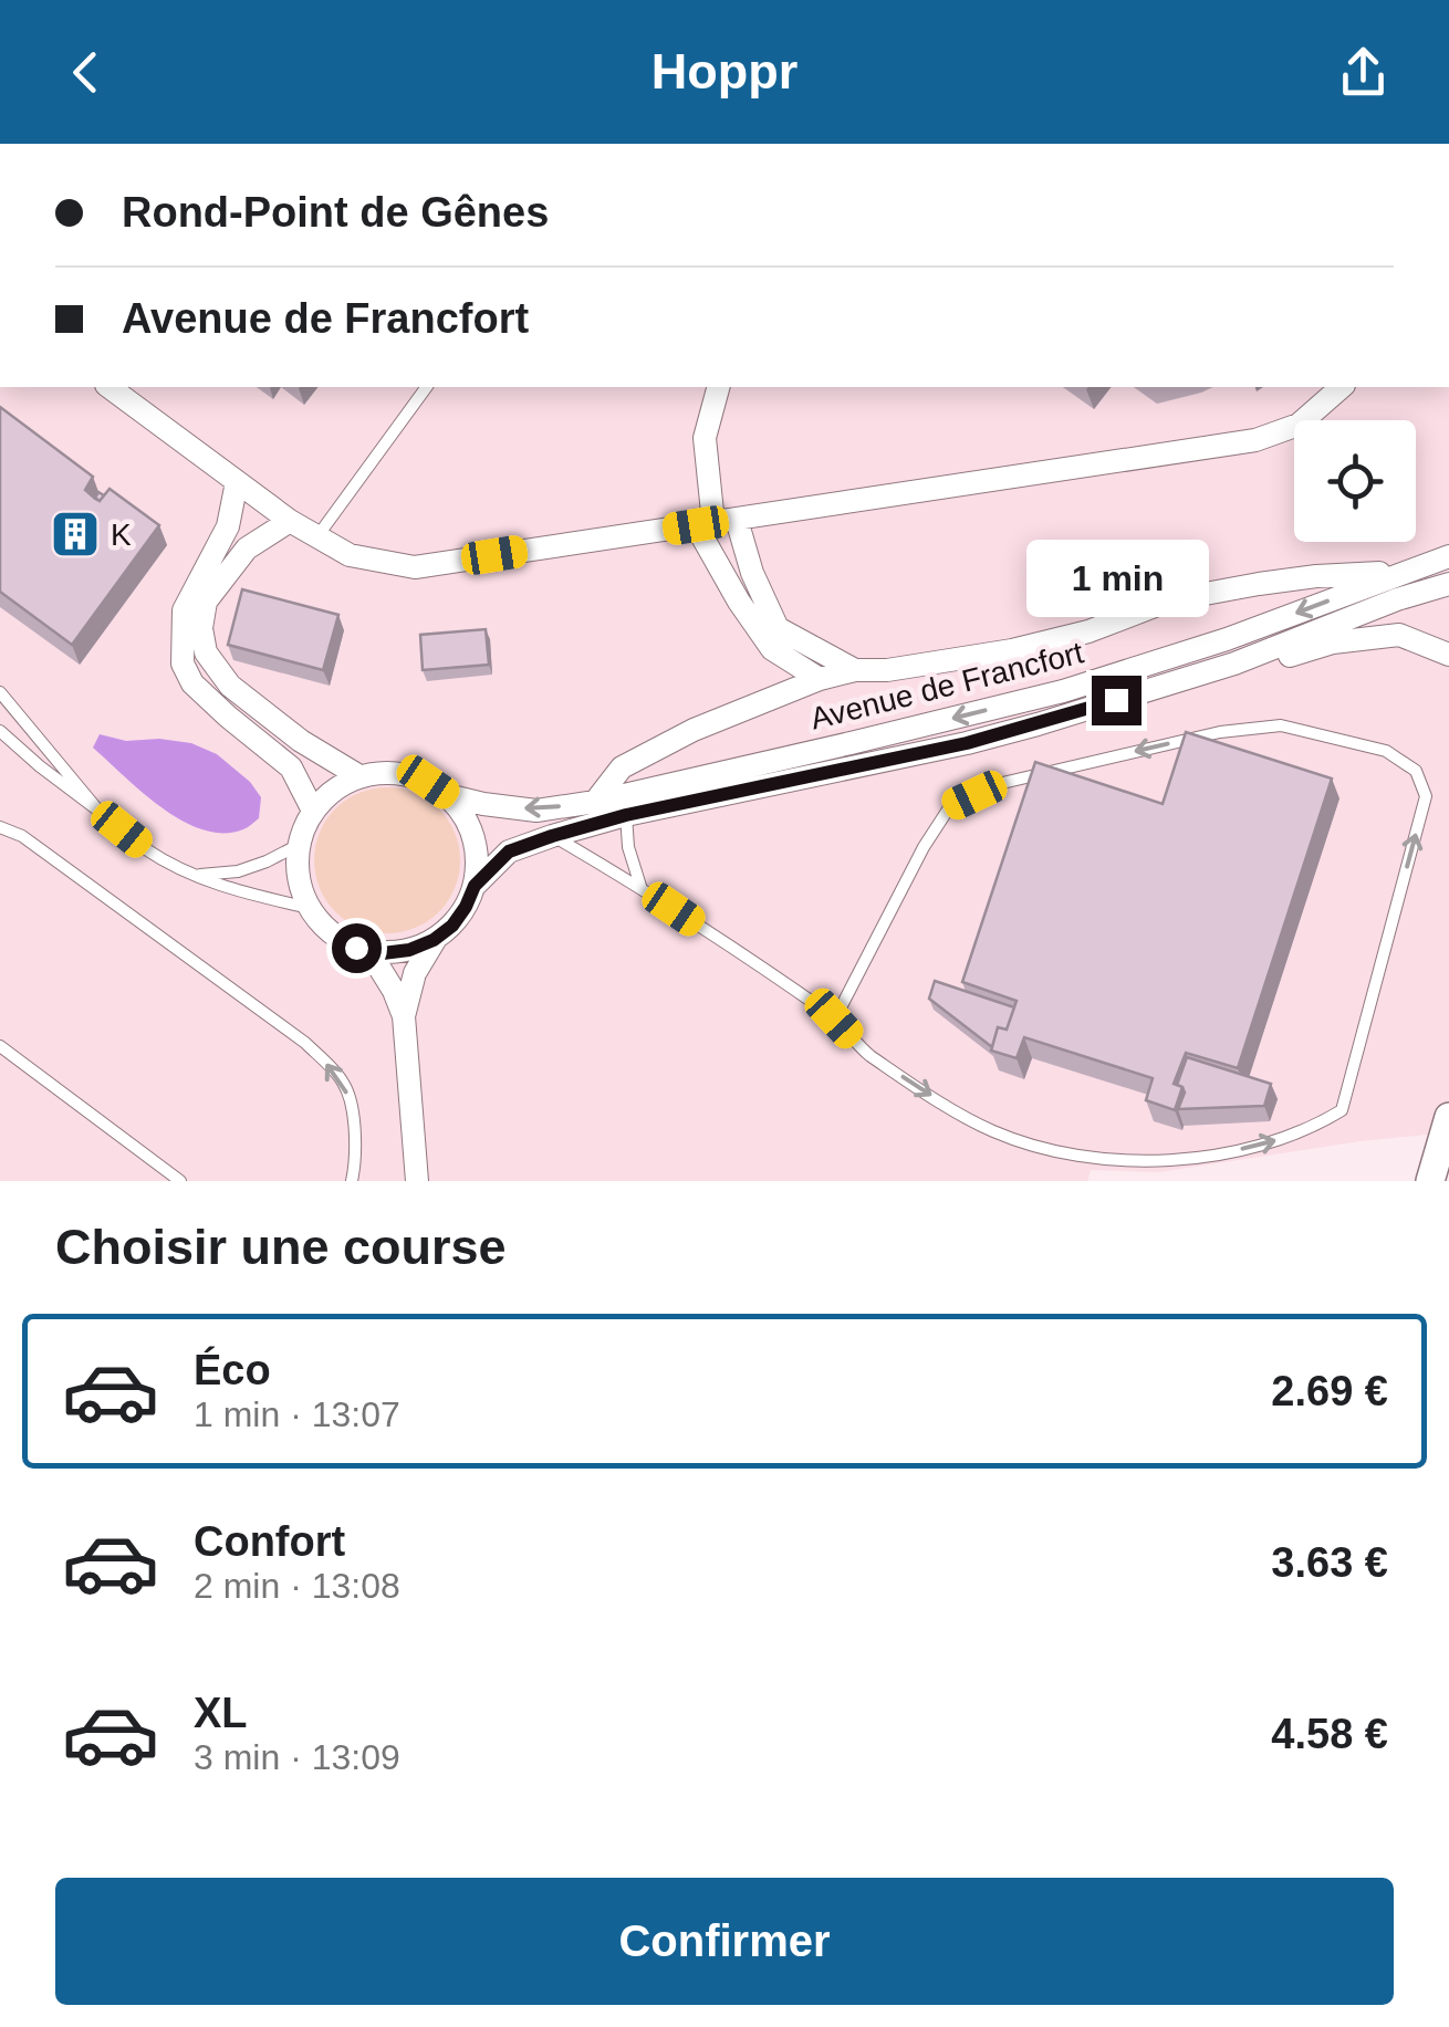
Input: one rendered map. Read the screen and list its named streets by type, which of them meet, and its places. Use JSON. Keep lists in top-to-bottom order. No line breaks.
{"streets":{"street":["Avenue de Francfort"]},"places":{"building":["K"]},"page":{"header":"Hoppr","banner":["Rond-Point de Gênes","Avenue de Francfort"],"bubble":"1 min","heading":"Choisir une course","list":[{"name":"Éco","note":"1 min · 13:07","value":"2.69 €"},{"name":"Confort","note":"2 min · 13:08","value":"3.63 €"},{"name":"XL","note":"3 min · 13:09","value":"4.58 €"}],"buttons":"Confirmer"}}
